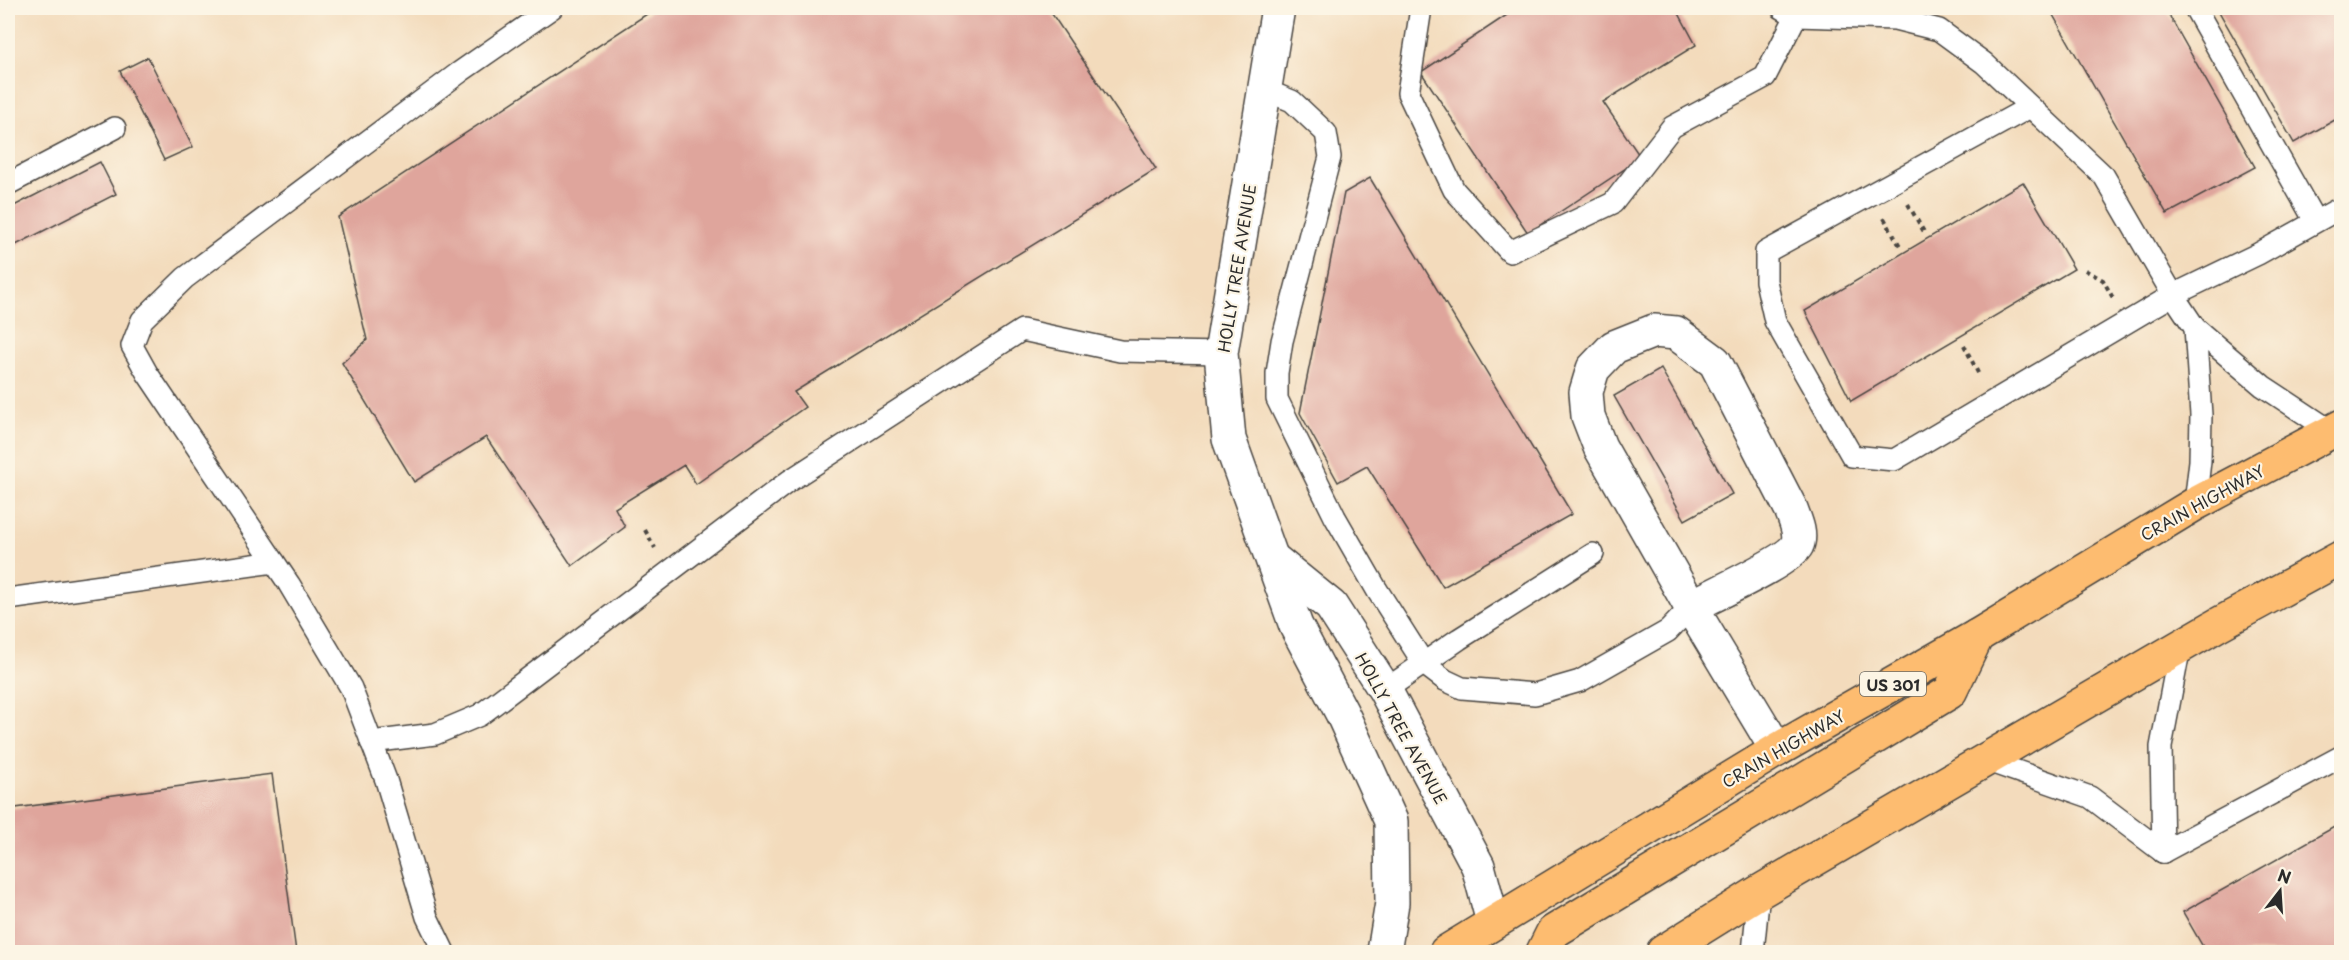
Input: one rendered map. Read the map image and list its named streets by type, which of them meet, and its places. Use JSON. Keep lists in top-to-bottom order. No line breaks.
{"streets":{"highway":["CRAIN HIGHWAY","US 301"],"street":["HOLLY TREE AVENUE"]},"crossings":[["HOLLY TREE AVENUE","CRAIN HIGHWAY"]],"north":"top"}
